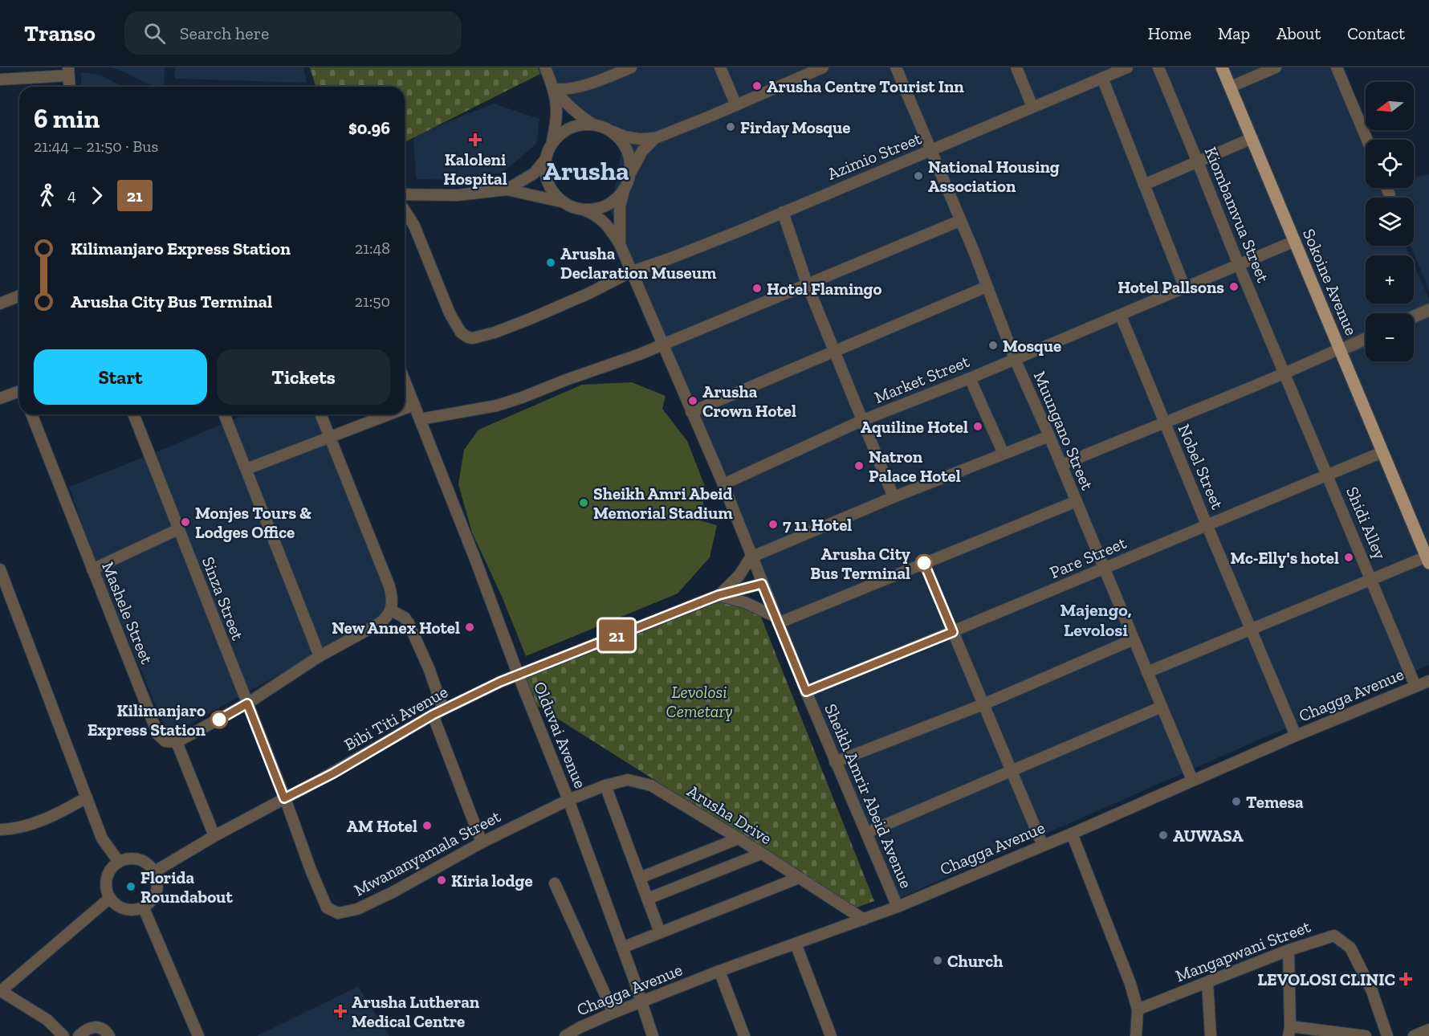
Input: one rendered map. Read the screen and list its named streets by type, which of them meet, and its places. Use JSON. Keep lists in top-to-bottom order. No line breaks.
{"streets":{"main road":["Sokoine Avenue"],"street":["Azimio Street","Kiombamvua Street","Market Street","Muungano Street","Nobel Street","Shidi Alley","Pare Street","Sinza Street","Mashele Street","Chagga Avenue","Bibi Titi Avenue","Olduvai Avenue","Sheikh Amrir Abeid Avenue","Arusha Drive","Mwananyamala Street","Mangapwani Street"]},"crossings":[["Azimio Street","Muungano Street"],["Azimio Street","Sheikh Amrir Abeid Avenue"],["Kiombamvua Street","Market Street"],["Kiombamvua Street","Shidi Alley"],["Sokoine Avenue","Market Street"],["Sokoine Avenue","Pare Street"],["Market Street","Muungano Street"],["Market Street","Nobel Street"],["Market Street","Sheikh Amrir Abeid Avenue"],["Muungano Street","Pare Street"],["Muungano Street","Chagga Avenue"],["Nobel Street","Pare Street"],["Nobel Street","Chagga Avenue"],["Shidi Alley","Pare Street"],["Shidi Alley","Chagga Avenue"],["Pare Street","Sheikh Amrir Abeid Avenue"],["Sinza Street","Bibi Titi Avenue"],["Sinza Street","Mwananyamala Street"],["Chagga Avenue","Olduvai Avenue"],["Chagga Avenue","Sheikh Amrir Abeid Avenue"],["Chagga Avenue","Arusha Drive"],["Bibi Titi Avenue","Olduvai Avenue"],["Bibi Titi Avenue","Sheikh Amrir Abeid Avenue"],["Bibi Titi Avenue","Mwananyamala Street"],["Olduvai Avenue","Arusha Drive"],["Olduvai Avenue","Mwananyamala Street"],["Arusha Drive","Mwananyamala Street"]],"districts":["Arusha","Majengo, Levolosi"],"parks":["Levolosi Cemetary"],"places":{"other":["Arusha Centre Tourist Inn","Firday Mosque","National Housing Association","Arusha Declaration Museum","Hotel Pallsons","Hotel Flamingo","Mosque","Arusha Crown Hotel","Aquiline Hotel","Natron Palace Hotel","Sheikh Amri Abeid Memorial Stadium","Monjes Tours & Lodges Office","7 11 Hotel","Mc-Elly's hotel","Arusha City Bus Terminal","New Annex Hotel","Kilimanjaro Express Station","Temesa","AM Hotel","AUWASA","Kiria lodge","Florida Roundabout","Church"],"health":["Kaloleni Hospital","LEVOLOSI CLINIC","Arusha Lutheran Medical Centre"]},"lines":["bus line 21"],"north":"left","page":{"header":"Transo","search":"Search here","nav":["Home","Map","About","Contact"],"on_map":"21","map_buttons":["+","−"],"heading":["6 min","21:44 – 21:50 · Bus","$0.96"],"legs":["4","21"],"list":[{"name":"Kilimanjaro Express Station","value":"21:48"},{"name":"Arusha City Bus Terminal","value":"21:50"}],"buttons":["Start","Tickets"]}}
